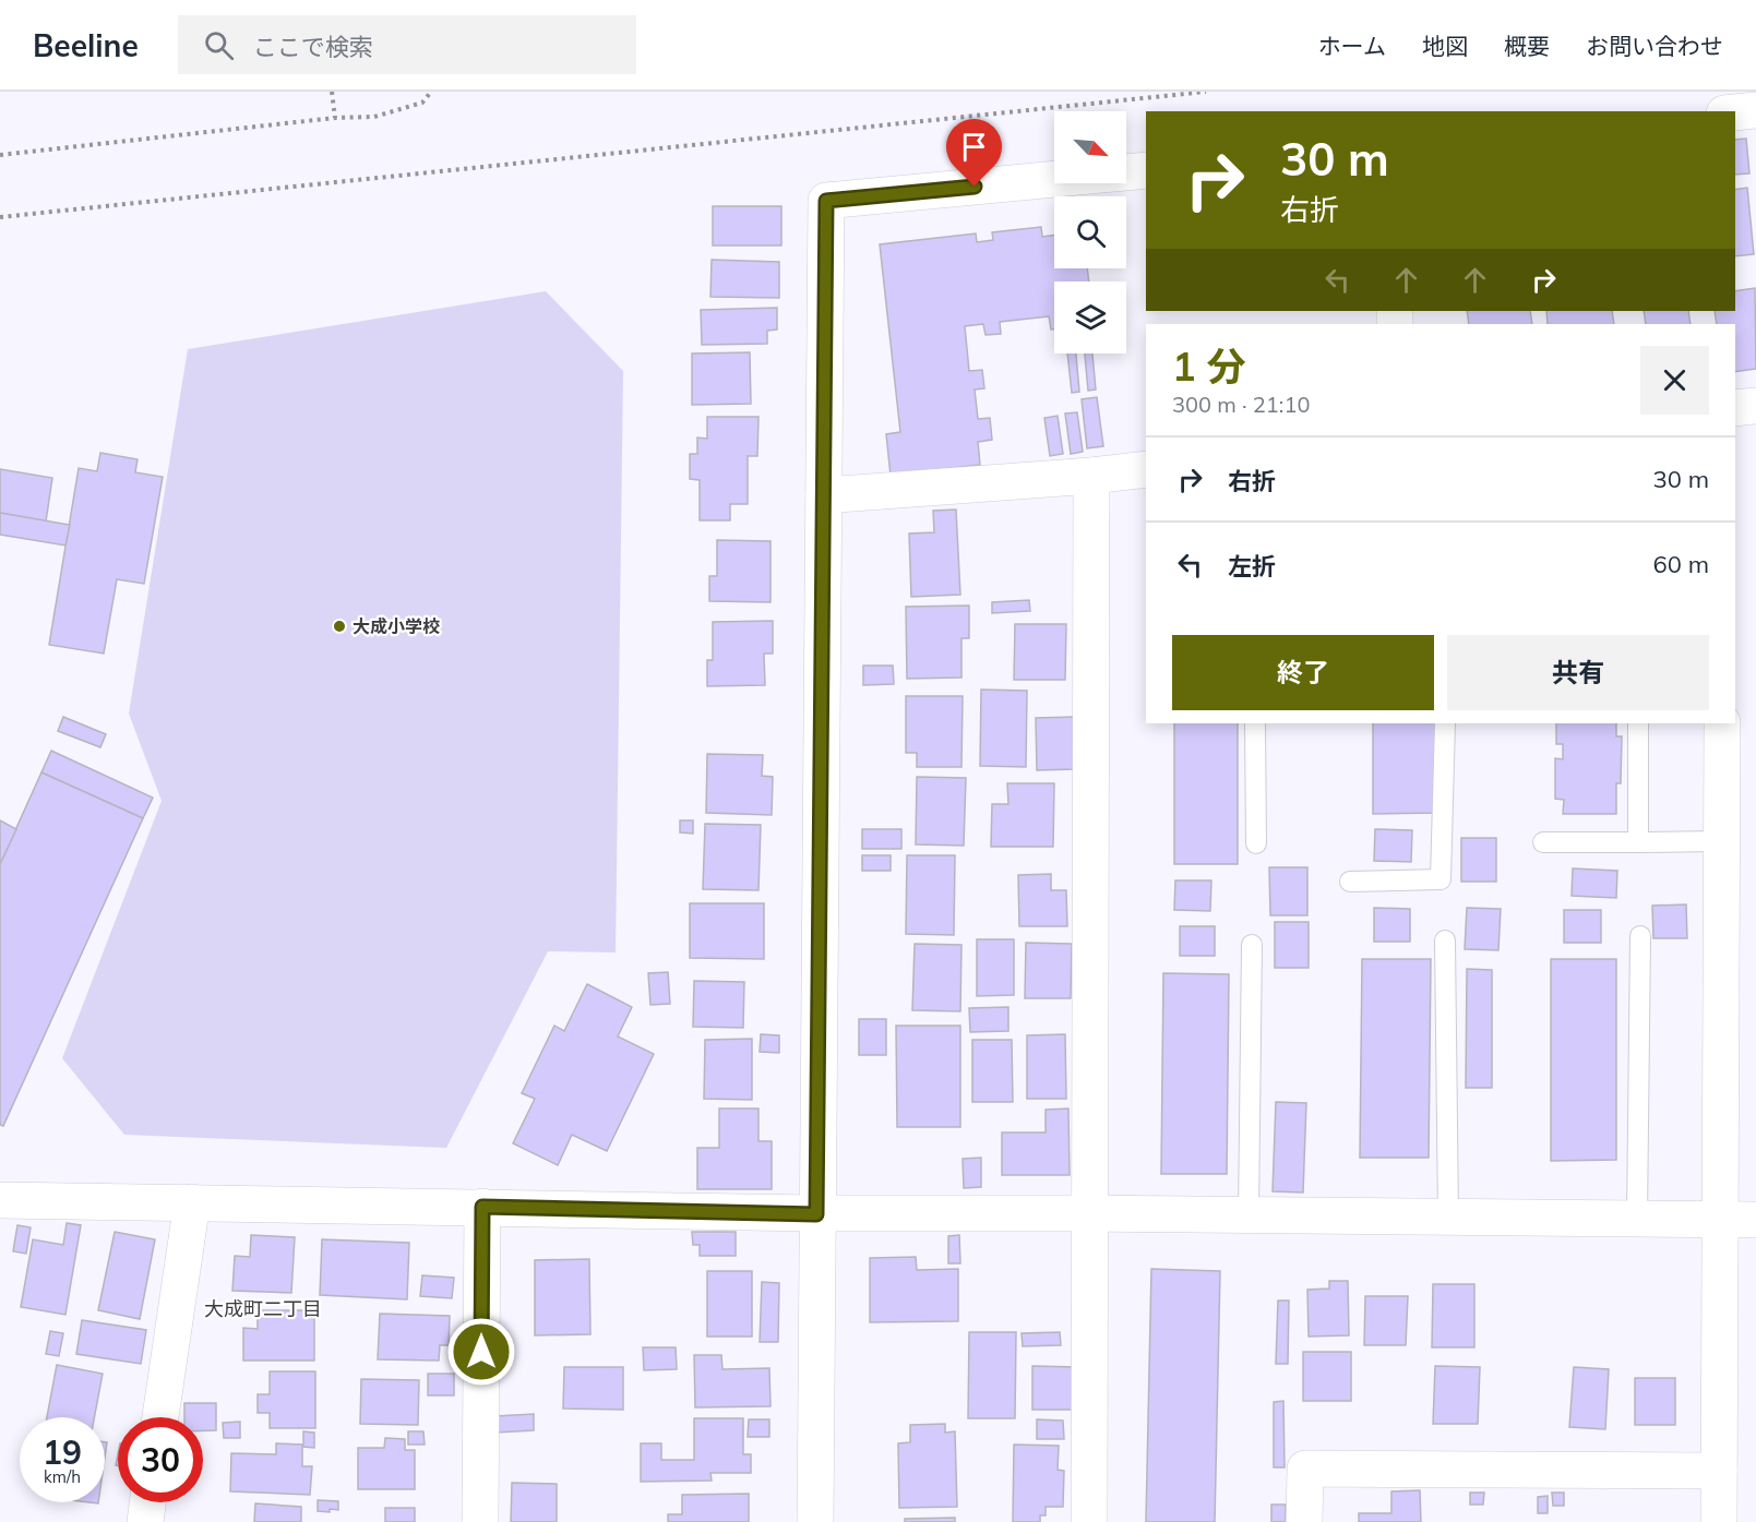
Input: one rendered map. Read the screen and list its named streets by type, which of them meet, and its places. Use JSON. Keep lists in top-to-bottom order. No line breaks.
{"districts":["大成町二丁目"],"places":["大成小学校"],"north":"bottom right","page":{"header":"Beeline","search":"ここで検索","nav":["ホーム","地図","概要","お問い合わせ"],"turn":["30 m","右折"],"heading":["1 分","300 m · 21:10"],"list":[{"name":"右折","value":"30 m"},{"name":"左折","value":"60 m"}],"buttons":["終了","共有"],"speed":"19 km/h","limit":"30"}}
